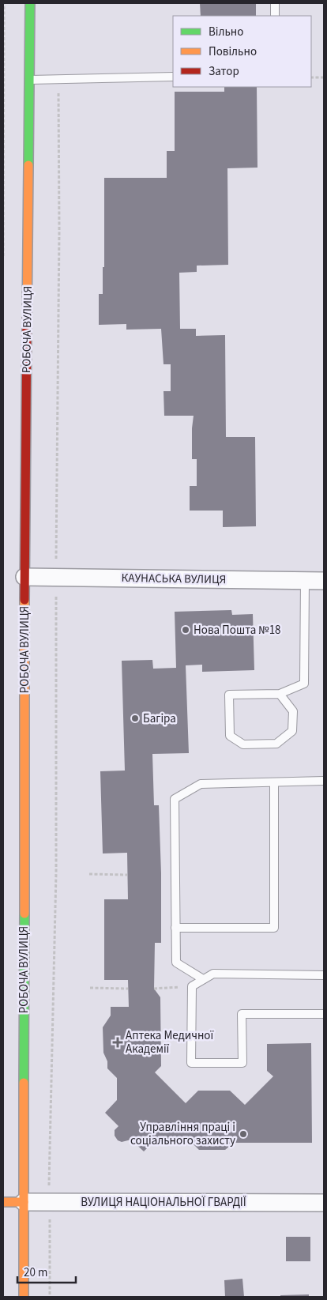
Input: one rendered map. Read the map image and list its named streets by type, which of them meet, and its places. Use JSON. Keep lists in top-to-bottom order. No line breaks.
{"streets":{"main road":["РОБОЧА ВУЛИЦЯ","ВУЛИЦЯ НАЦІОНАЛЬНОЇ ГВАРДІЇ"],"street":["КАУНАСЬКА ВУЛИЦЯ"]},"crossings":[["РОБОЧА ВУЛИЦЯ","КАУНАСЬКА ВУЛИЦЯ"],["РОБОЧА ВУЛИЦЯ","ВУЛИЦЯ НАЦІОНАЛЬНОЇ ГВАРДІЇ"]],"places":{"other":["Нова Пошта №18","Багіра","Управління праці і соціального захисту"],"health":["Аптека Медичної Академії"]},"legend":["Вільно","Повільно","Затор"],"scale_bar":"20 m"}
